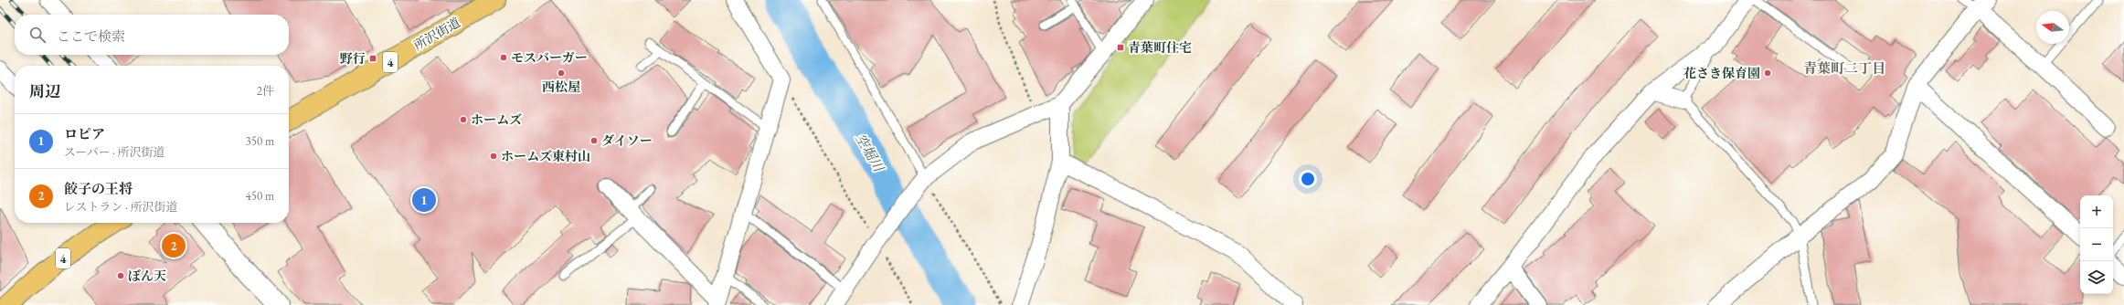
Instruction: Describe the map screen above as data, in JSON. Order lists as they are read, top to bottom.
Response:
{
  "streets": {
    "main road": ["所沢街道", "4"]
  },
  "districts": ["青葉町二丁目"],
  "water": ["空堀川"],
  "places": {
    "transit": ["青葉町住宅", "野行"],
    "other": [
      "モスバーガー",
      "西松屋",
      "花さき保育園",
      "ホームズ",
      "ダイソー",
      "ホームズ東村山",
      "ぼん天"
    ]
  },
  "north": "left",
  "page": {
    "search": "ここで検索",
    "heading": ["周辺", "2件"],
    "list": [
      {
        "mark": "1",
        "name": "ロピア",
        "note": "スーパー · 所沢街道",
        "value": "350 m"
      },
      {
        "mark": "2",
        "name": "餃子の王将",
        "note": "レストラン · 所沢街道",
        "value": "450 m"
      }
    ],
    "pins": ["1", "2"],
    "map_buttons": ["+", "−"]
  }
}
